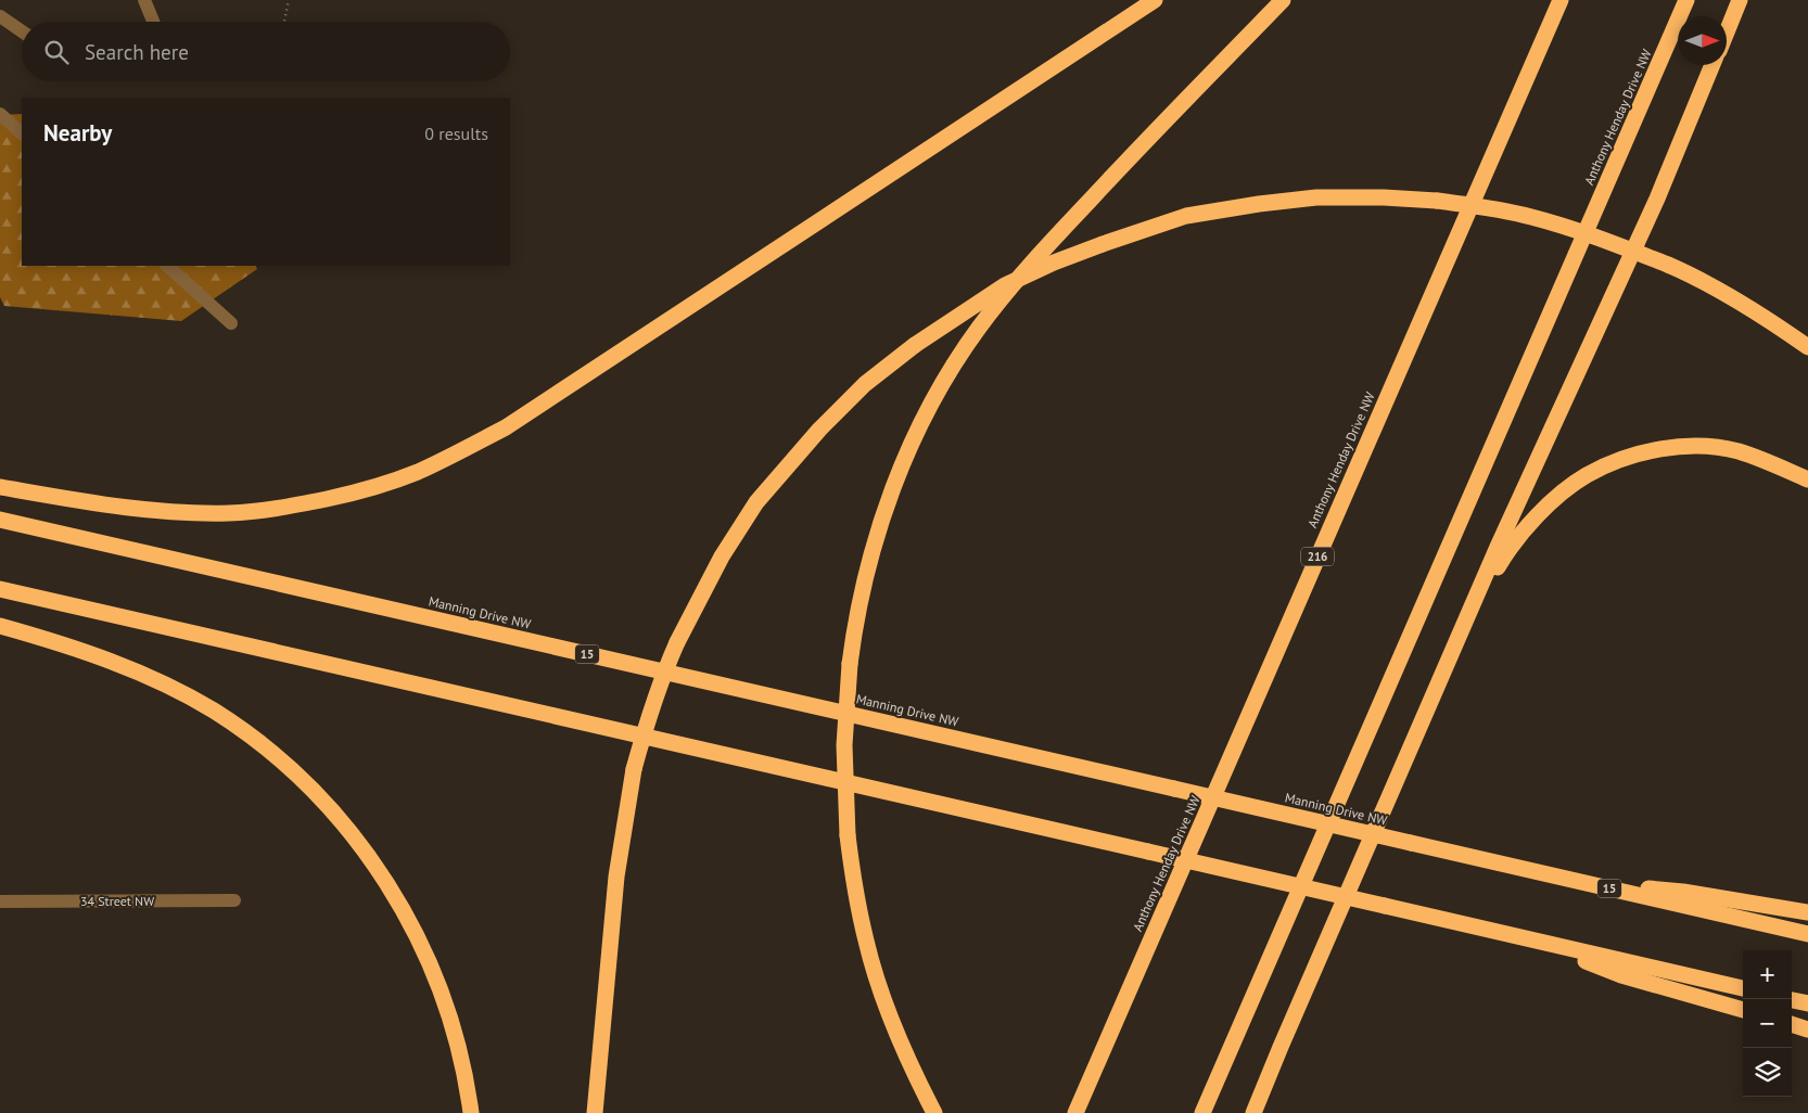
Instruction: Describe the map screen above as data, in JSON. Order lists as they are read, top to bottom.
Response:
{
  "streets": {
    "highway": [
      "Anthony Henday Drive NW",
      "216",
      "Manning Drive NW",
      "15"
    ],
    "street": ["34 Street NW"]
  },
  "north": "right",
  "page": {
    "search": "Search here",
    "heading": ["Nearby", "0 results"],
    "map_buttons": ["+", "−"]
  }
}
